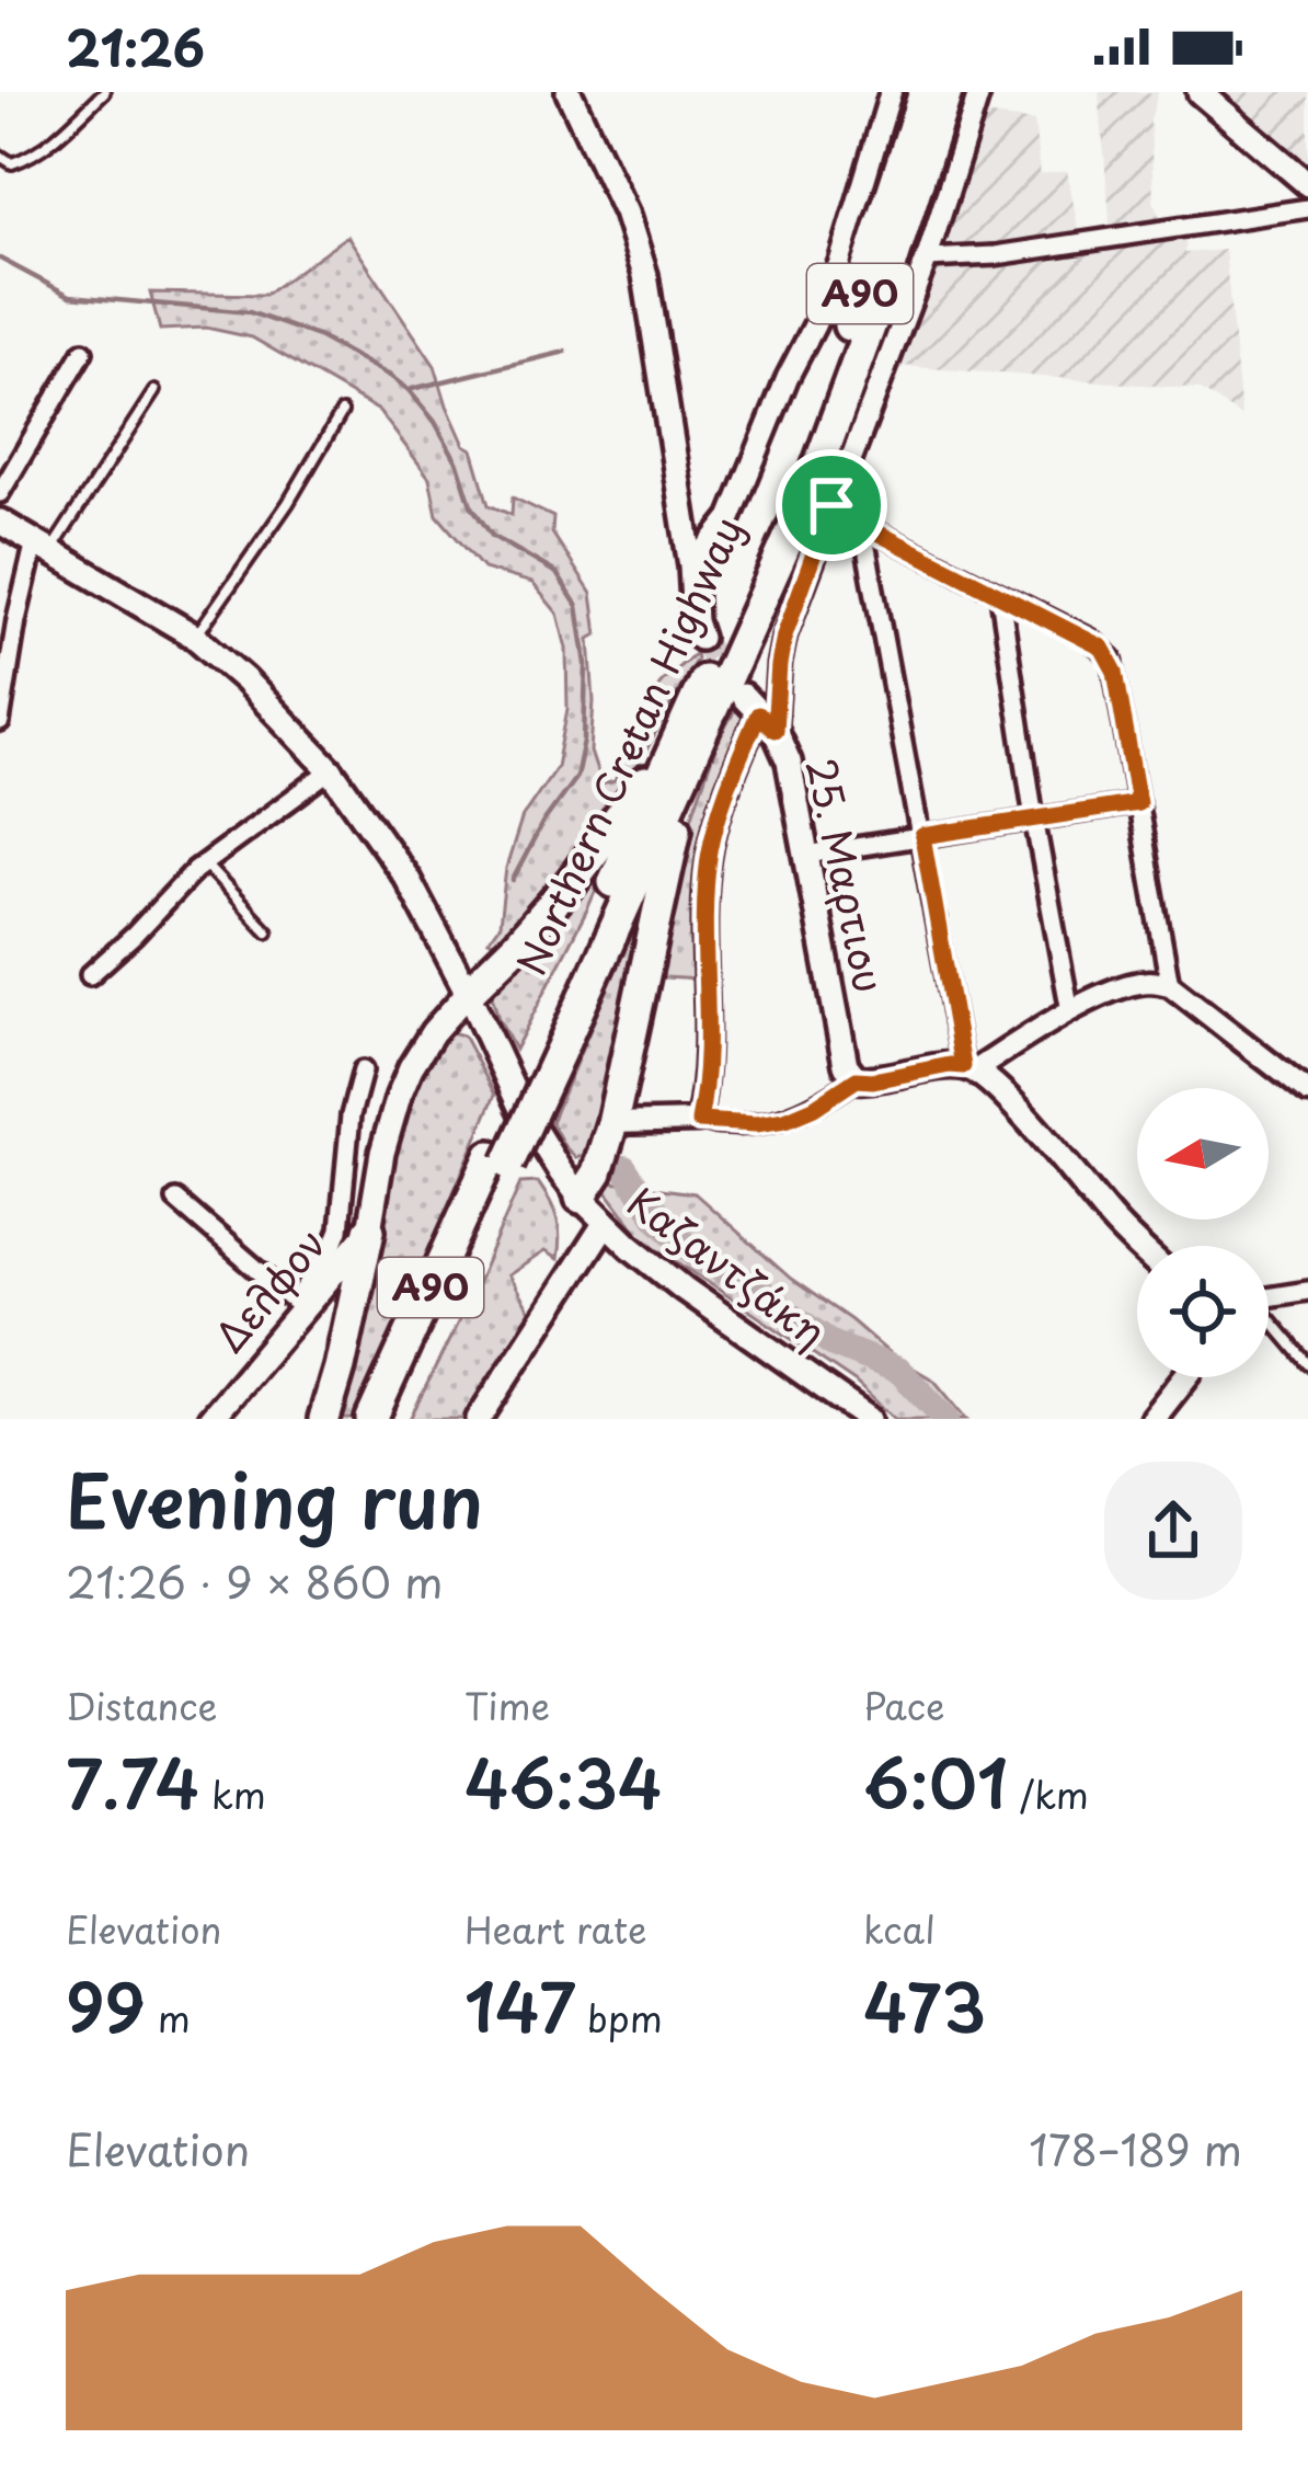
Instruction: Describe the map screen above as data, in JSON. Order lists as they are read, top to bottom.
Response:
{
  "streets": {
    "highway": ["Α90", "Northern Cretan Highway"],
    "main road": ["25. Μαρτιου", "Καζαντζάκη", "Δελφον"]
  },
  "crossings": [
    ["Καζαντζάκη", "Δελφον"]
  ],
  "north": "left",
  "page": {
    "status": "21:26",
    "heading": ["Evening run", "21:26 · 9 × 860 m"],
    "stats": [
      ["Distance", "7.74 km"],
      ["Time", "46:34"],
      ["Pace", "6:01 /km"],
      ["Elevation", "99 m"],
      ["Heart rate", "147 bpm"],
      ["kcal", "473"]
    ],
    "chart": ["Elevation", "178–189 m"]
  }
}
